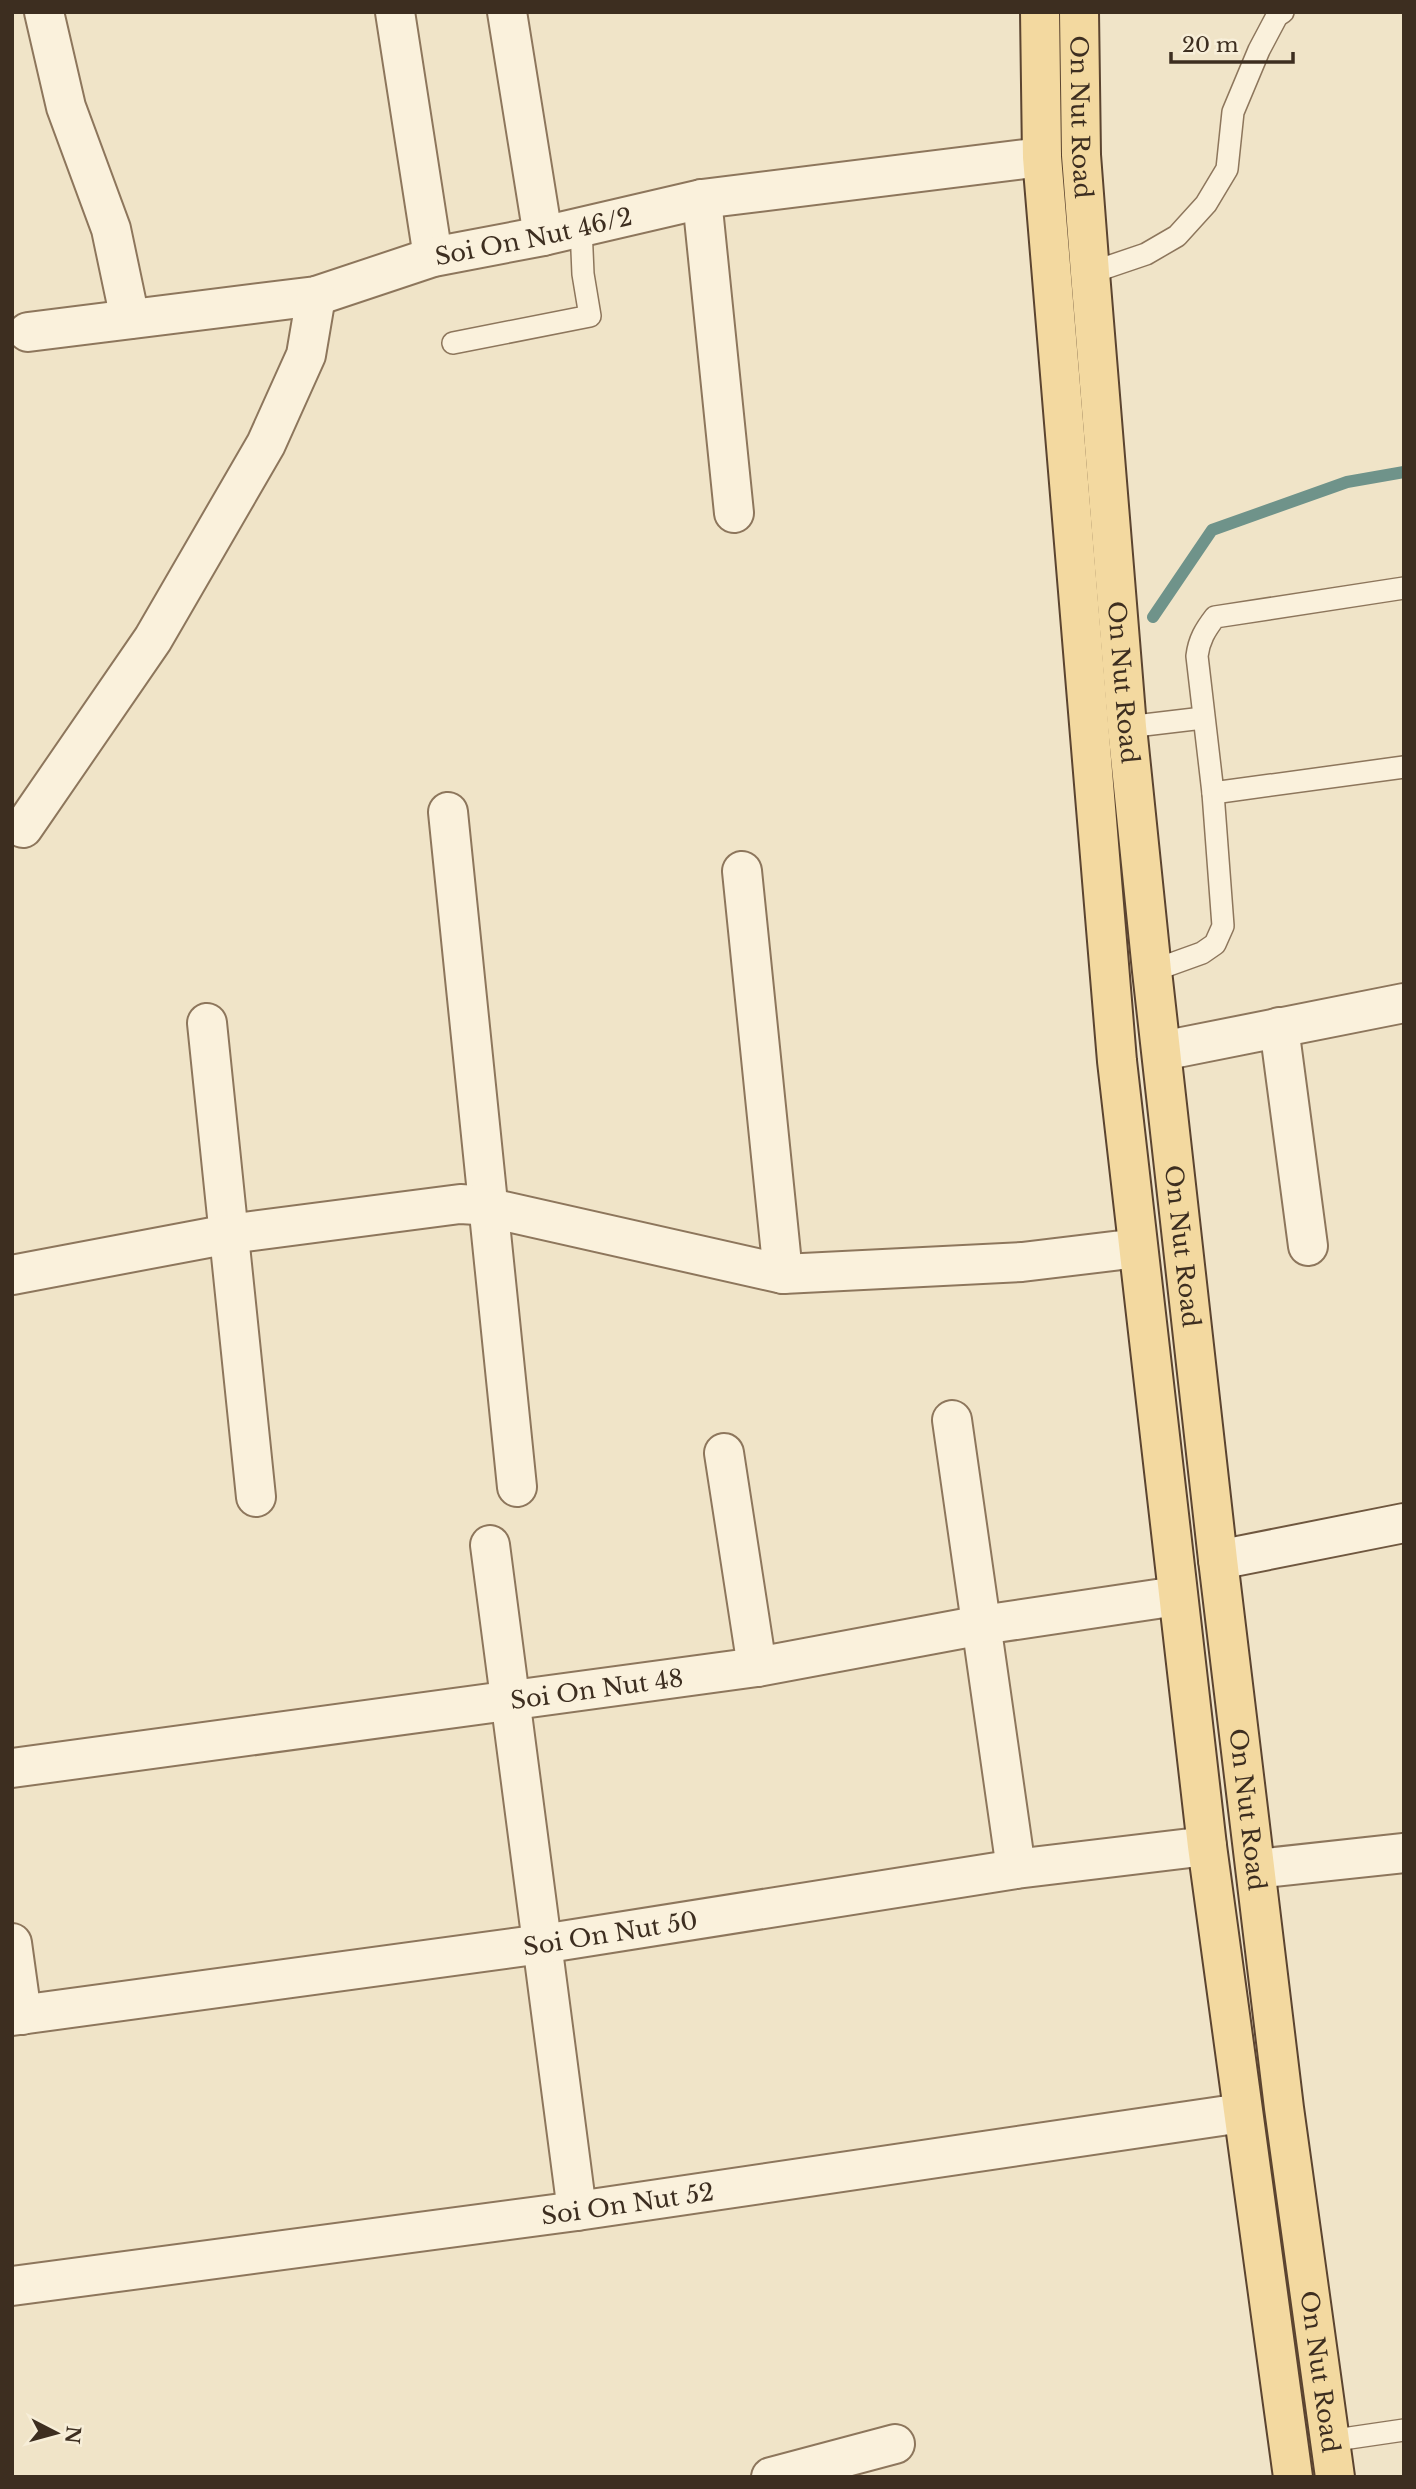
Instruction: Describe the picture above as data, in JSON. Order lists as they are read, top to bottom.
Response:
{
  "streets": {
    "main road": ["On Nut Road"],
    "street": [
      "Soi On Nut 46/2",
      "Soi On Nut 48",
      "Soi On Nut 50",
      "Soi On Nut 52"
    ]
  },
  "crossings": [
    ["On Nut Road", "Soi On Nut 46/2"],
    ["On Nut Road", "Soi On Nut 48"],
    ["On Nut Road", "Soi On Nut 50"],
    ["On Nut Road", "Soi On Nut 52"]
  ],
  "scale_bar": "20 m",
  "north": "right"
}
